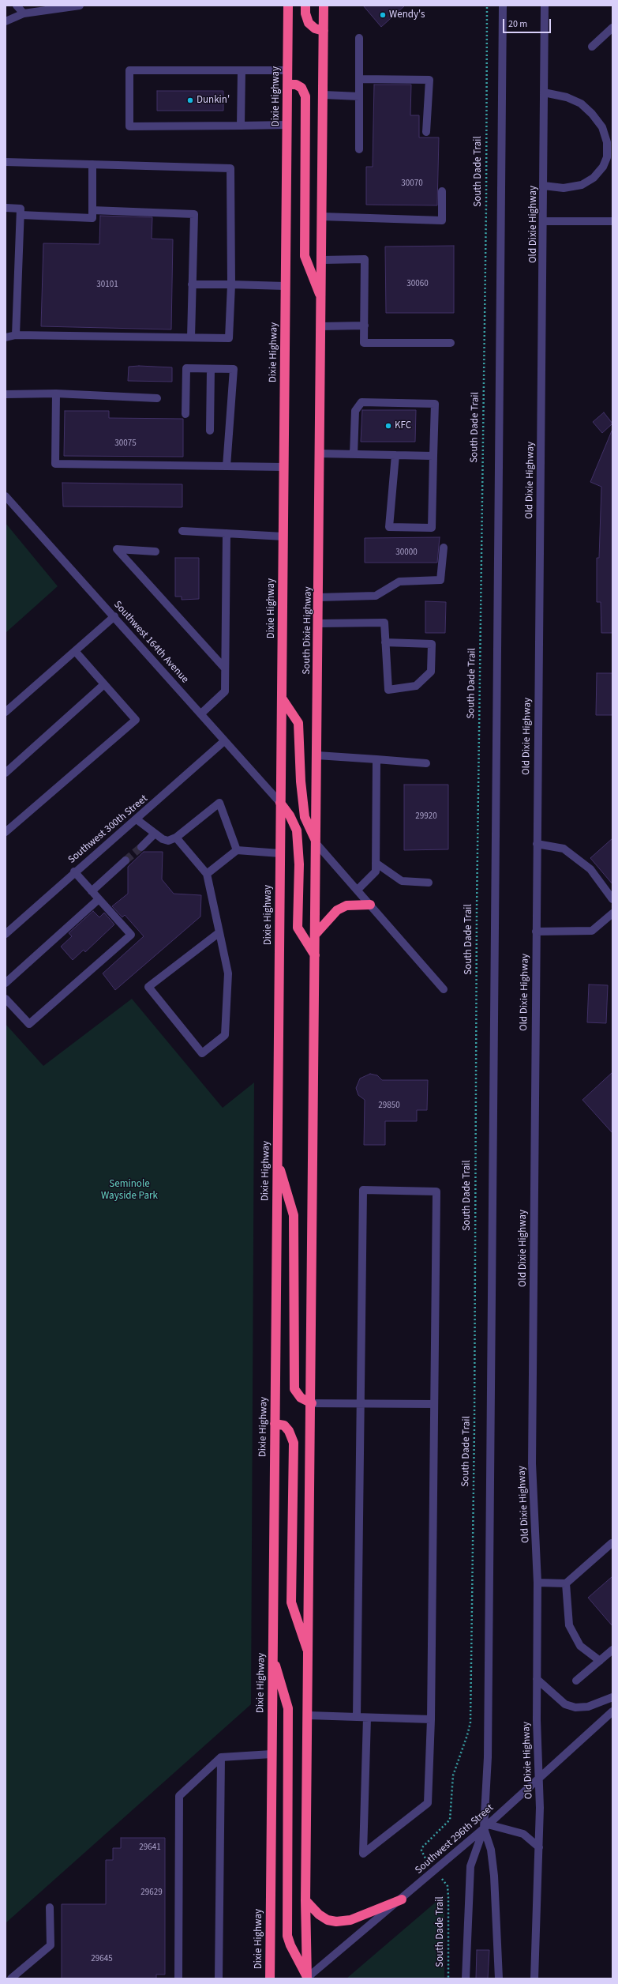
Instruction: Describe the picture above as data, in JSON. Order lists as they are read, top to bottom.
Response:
{
  "streets": {
    "highway": ["Dixie Highway", "South Dixie Highway"],
    "street": [
      "Old Dixie Highway",
      "Southwest 164th Avenue",
      "Southwest 300th Street",
      "Southwest 296th Street"
    ],
    "path": ["South Dade Trail"]
  },
  "crossings": [
    ["Old Dixie Highway", "Southwest 296th Street"],
    ["Southwest 164th Avenue", "Southwest 300th Street"]
  ],
  "parks": ["Seminole Wayside Park"],
  "places": ["Wendy's", "Dunkin'", "KFC"],
  "house_numbers": [
    "30070",
    "30060",
    "30101",
    "30075",
    "30000",
    "29920",
    "29850",
    "29641",
    "29629",
    "29645"
  ],
  "scale_bar": "20 m"
}
